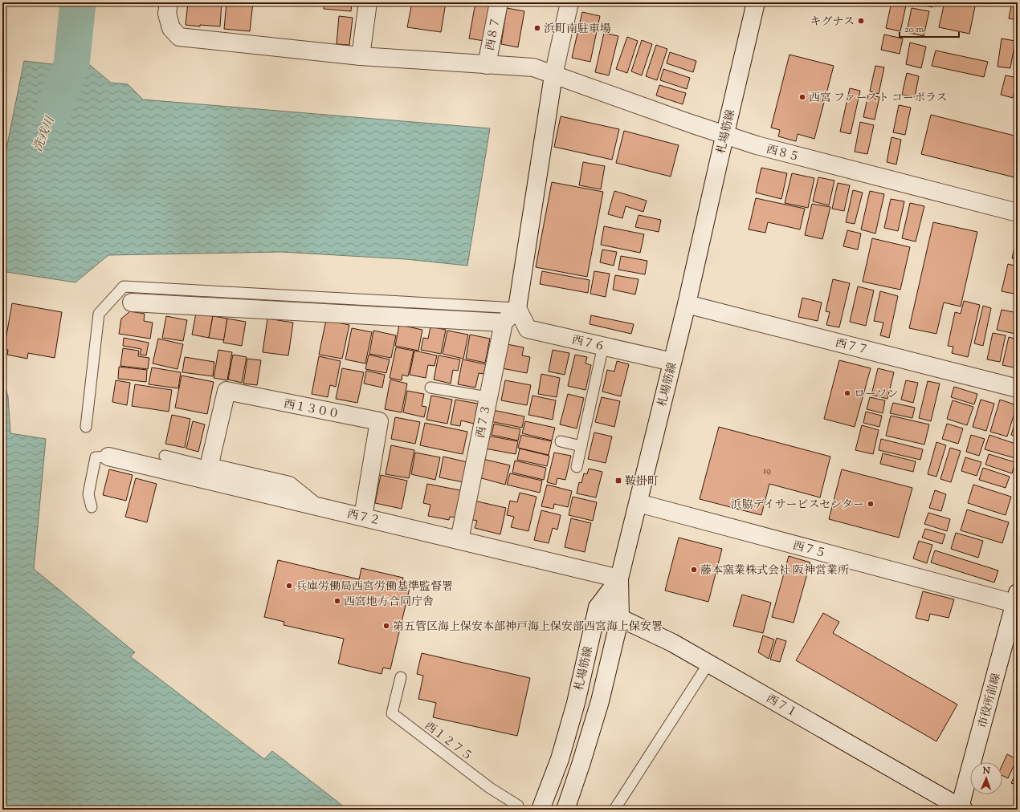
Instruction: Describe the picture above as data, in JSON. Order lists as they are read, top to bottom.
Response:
{
  "streets": {
    "street": [
      "西８７",
      "札場筋線",
      "西８５",
      "西７６",
      "西７７",
      "西１３００",
      "西７３",
      "西７２",
      "西７５",
      "市役所前線",
      "西７１"
    ],
    "lane": ["西１２７５"]
  },
  "crossings": [
    ["西８７", "西８５"],
    ["札場筋線", "西８５"],
    ["札場筋線", "西７６"],
    ["札場筋線", "西７７"],
    ["札場筋線", "西７２"],
    ["札場筋線", "西７５"],
    ["札場筋線", "西７１"],
    ["西１３００", "西７２"],
    ["西７３", "西７２"],
    ["西７５", "市役所前線"],
    ["市役所前線", "西７１"]
  ],
  "water": ["洗戎川"],
  "places": {
    "other": [
      "キグナス",
      "浜町南駐車場",
      "西宮 ファースト コーポラス",
      "ローソン",
      "浜脇デイサービスセンター",
      "藤本窯業株式会社 阪神営業所",
      "兵庫労働局西宮労働基準監督署",
      "西宮地方合同庁舎",
      "第五管区海上保安本部神戸海上保安部西宮海上保安署"
    ],
    "transit": ["鞍掛町"]
  },
  "house_numbers": ["19"],
  "scale_bar": "20 m",
  "north": "top"
}
